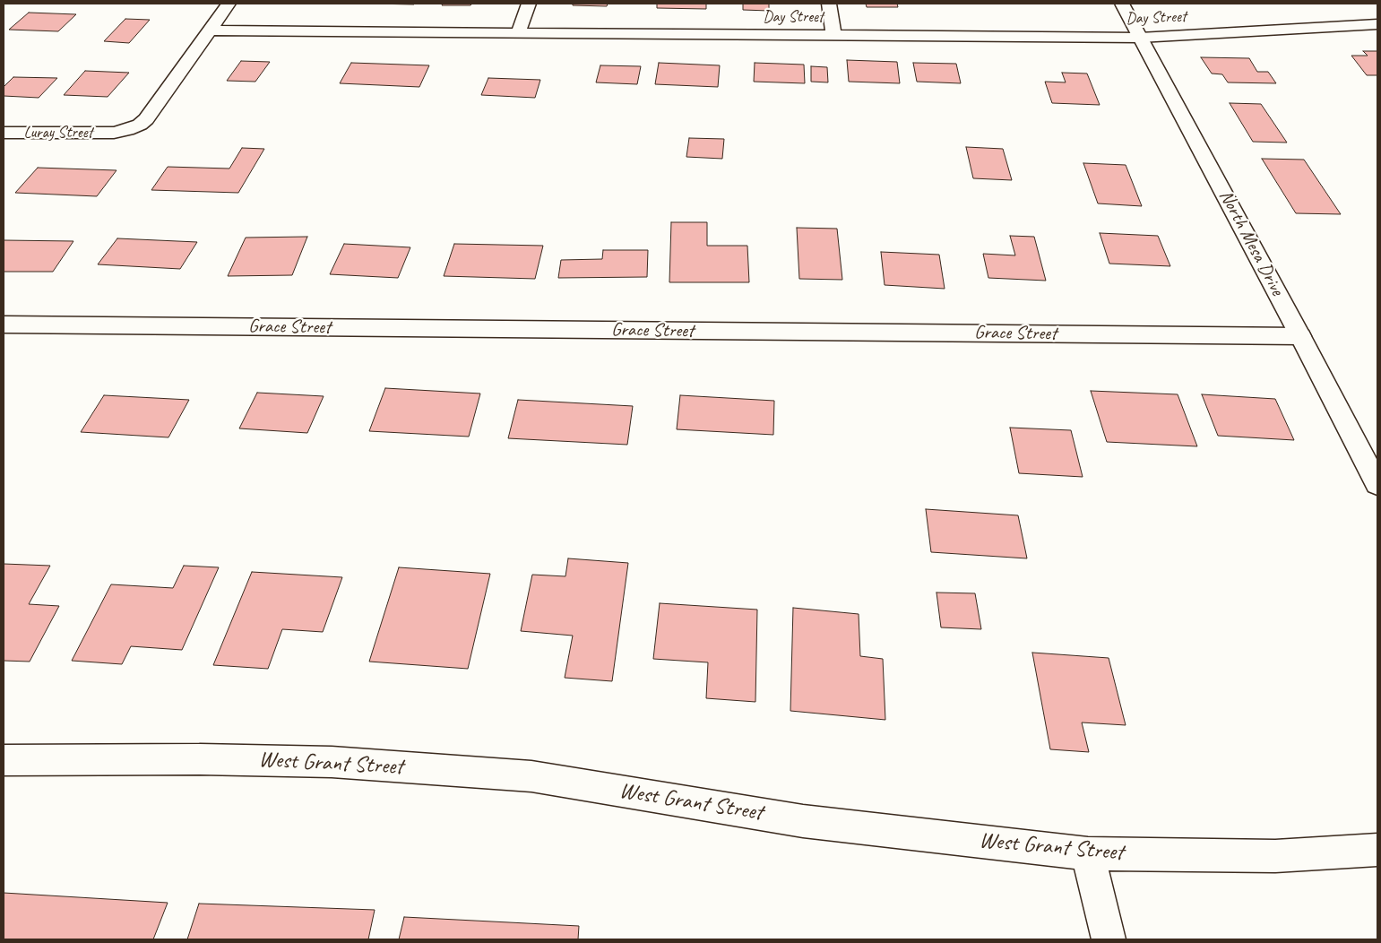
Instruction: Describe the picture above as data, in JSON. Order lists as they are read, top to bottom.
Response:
{
  "streets": {
    "street": [
      "Day Street",
      "Luray Street",
      "North Mesa Drive",
      "Grace Street",
      "West Grant Street"
    ]
  },
  "crossings": [
    ["Day Street", "Luray Street"],
    ["Day Street", "North Mesa Drive"],
    ["North Mesa Drive", "Grace Street"]
  ]
}
